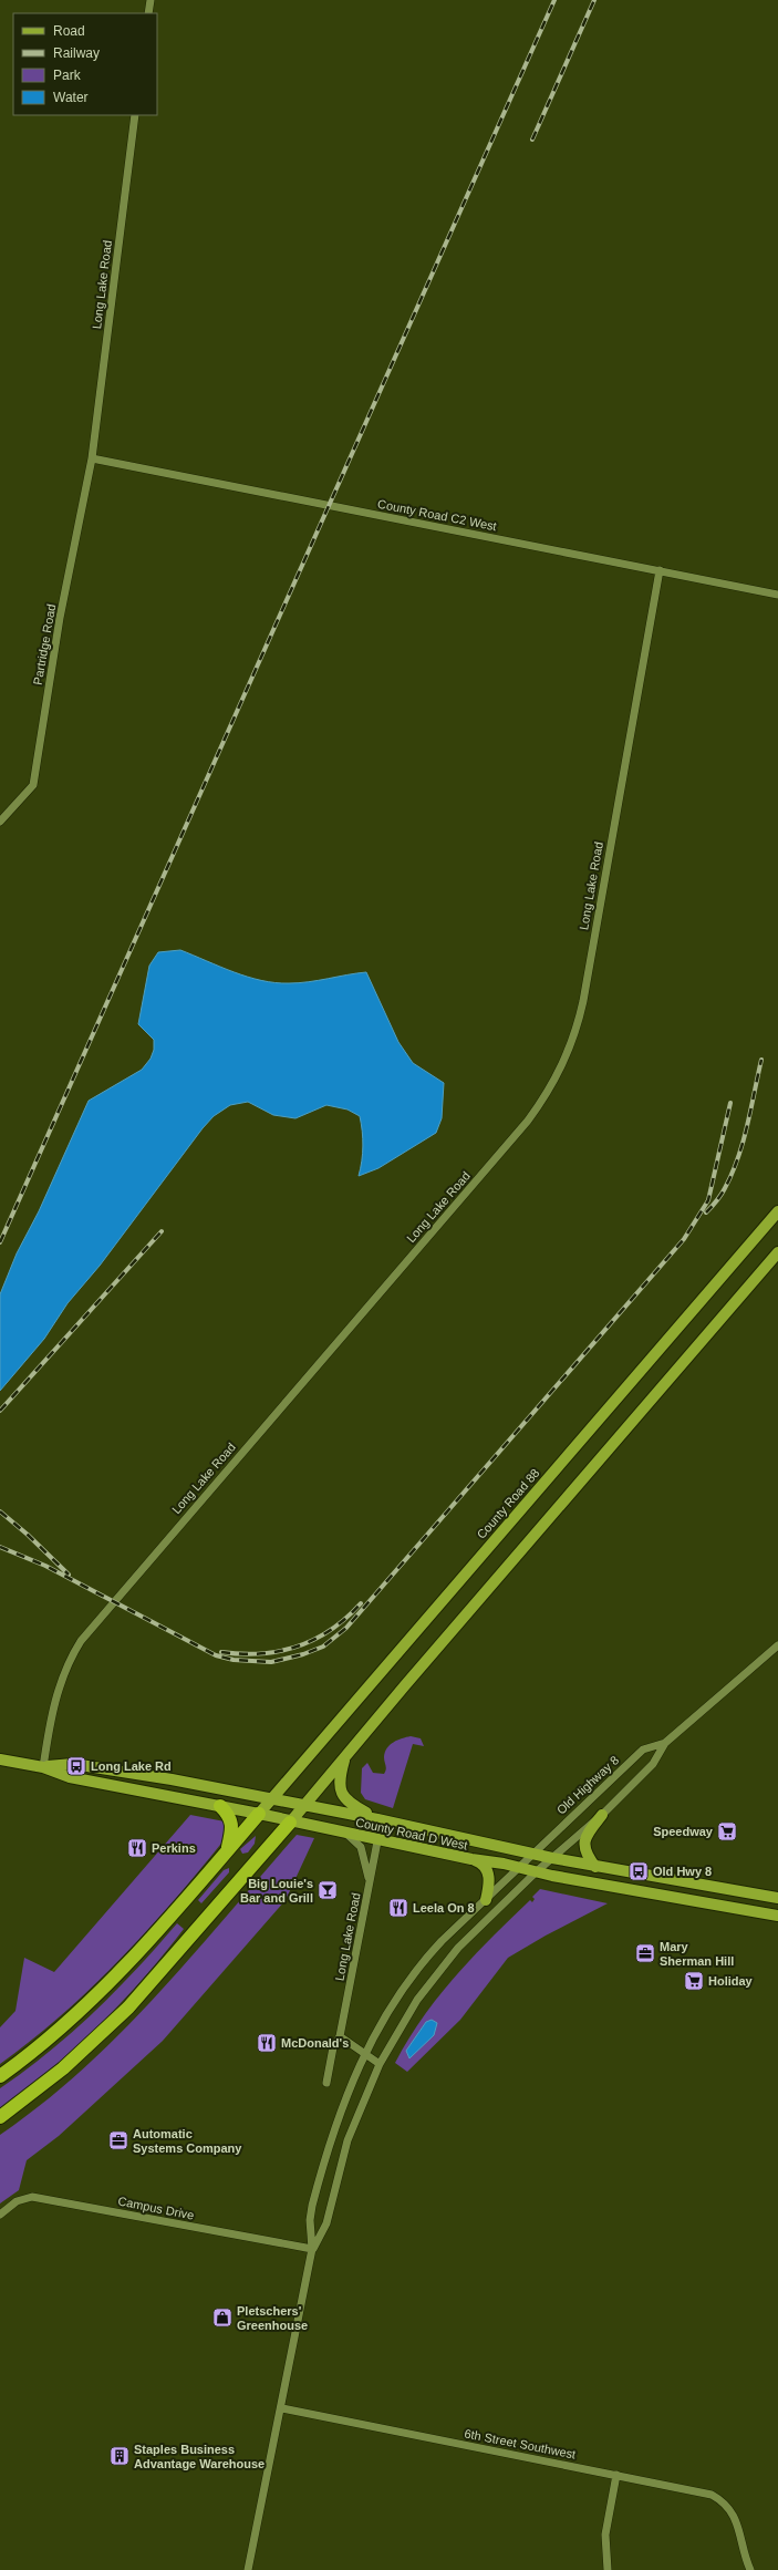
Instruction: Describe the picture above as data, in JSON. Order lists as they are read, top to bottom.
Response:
{
  "streets": {
    "main road": ["County Road 88", "County Road D West"],
    "street": [
      "Long Lake Road",
      "County Road C2 West",
      "Partridge Road",
      "Old Highway 8",
      "Campus Drive",
      "6th Street Southwest"
    ]
  },
  "crossings": [
    ["Long Lake Road", "County Road C2 West"],
    ["Long Lake Road", "Partridge Road"],
    ["Long Lake Road", "County Road D West"],
    ["County Road C2 West", "Partridge Road"],
    ["County Road 88", "County Road D West"],
    ["Old Highway 8", "County Road D West"],
    ["Old Highway 8", "Campus Drive"]
  ],
  "places": {
    "bus stop": ["Long Lake Rd", "Old Hwy 8"],
    "supermarket": ["Speedway", "Holiday"],
    "restaurant": ["Perkins", "Leela On 8", "McDonald's"],
    "bar": ["Big Louie's Bar and Grill"],
    "office": ["Mary Sherman Hill", "Automatic Systems Company"],
    "shop": ["Pletschers' Greenhouse"],
    "building": ["Staples Business Advantage Warehouse"]
  },
  "legend": [
    "Road",
    "Railway",
    "Park",
    "Water"
  ]
}
